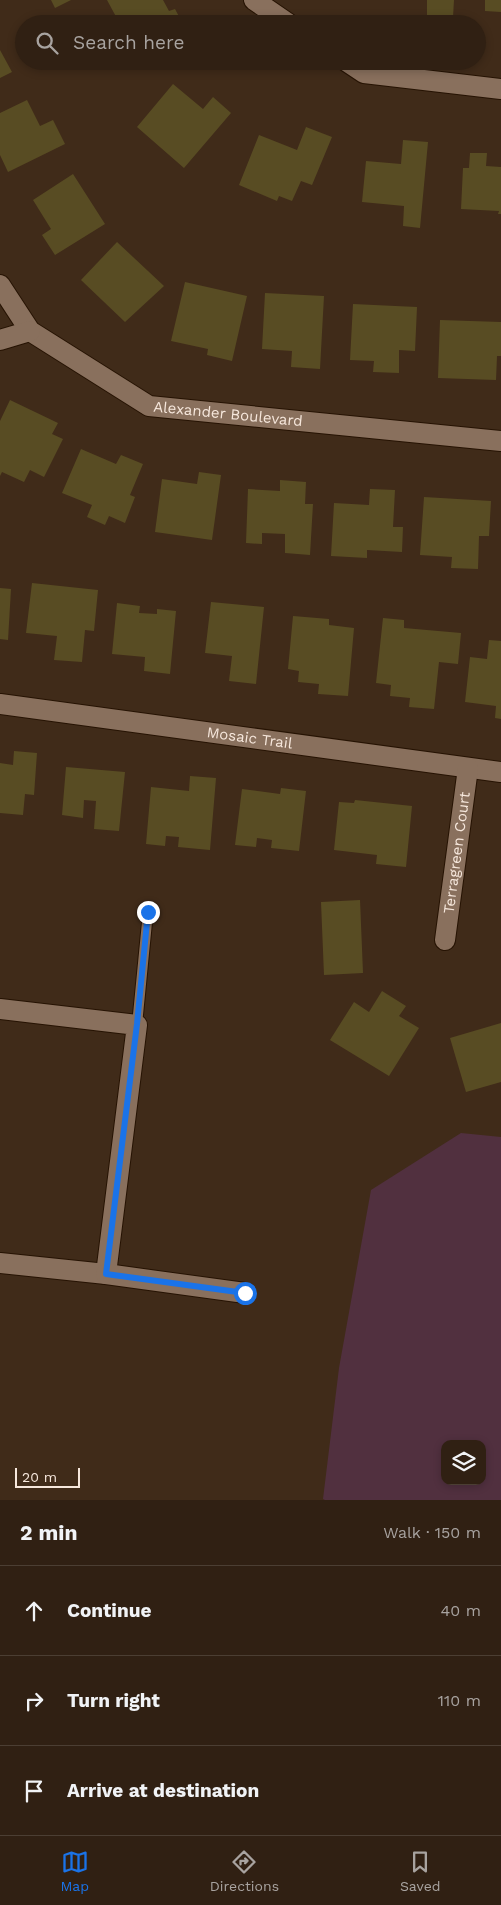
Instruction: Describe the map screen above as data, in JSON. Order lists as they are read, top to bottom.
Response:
{
  "streets": {
    "street": ["Alexander Boulevard", "Mosaic Trail", "Terragreen Court"]
  },
  "crossings": [
    ["Mosaic Trail", "Terragreen Court"]
  ],
  "scale_bar": "20 m",
  "page": {
    "search": "Search here",
    "scale": "20 m",
    "heading": ["2 min", "Walk · 150 m"],
    "list": [
      ["Continue", "40 m"],
      ["Turn right", "110 m"],
      "Arrive at destination"
    ],
    "nav": ["Map", "Directions", "Saved"]
  }
}
